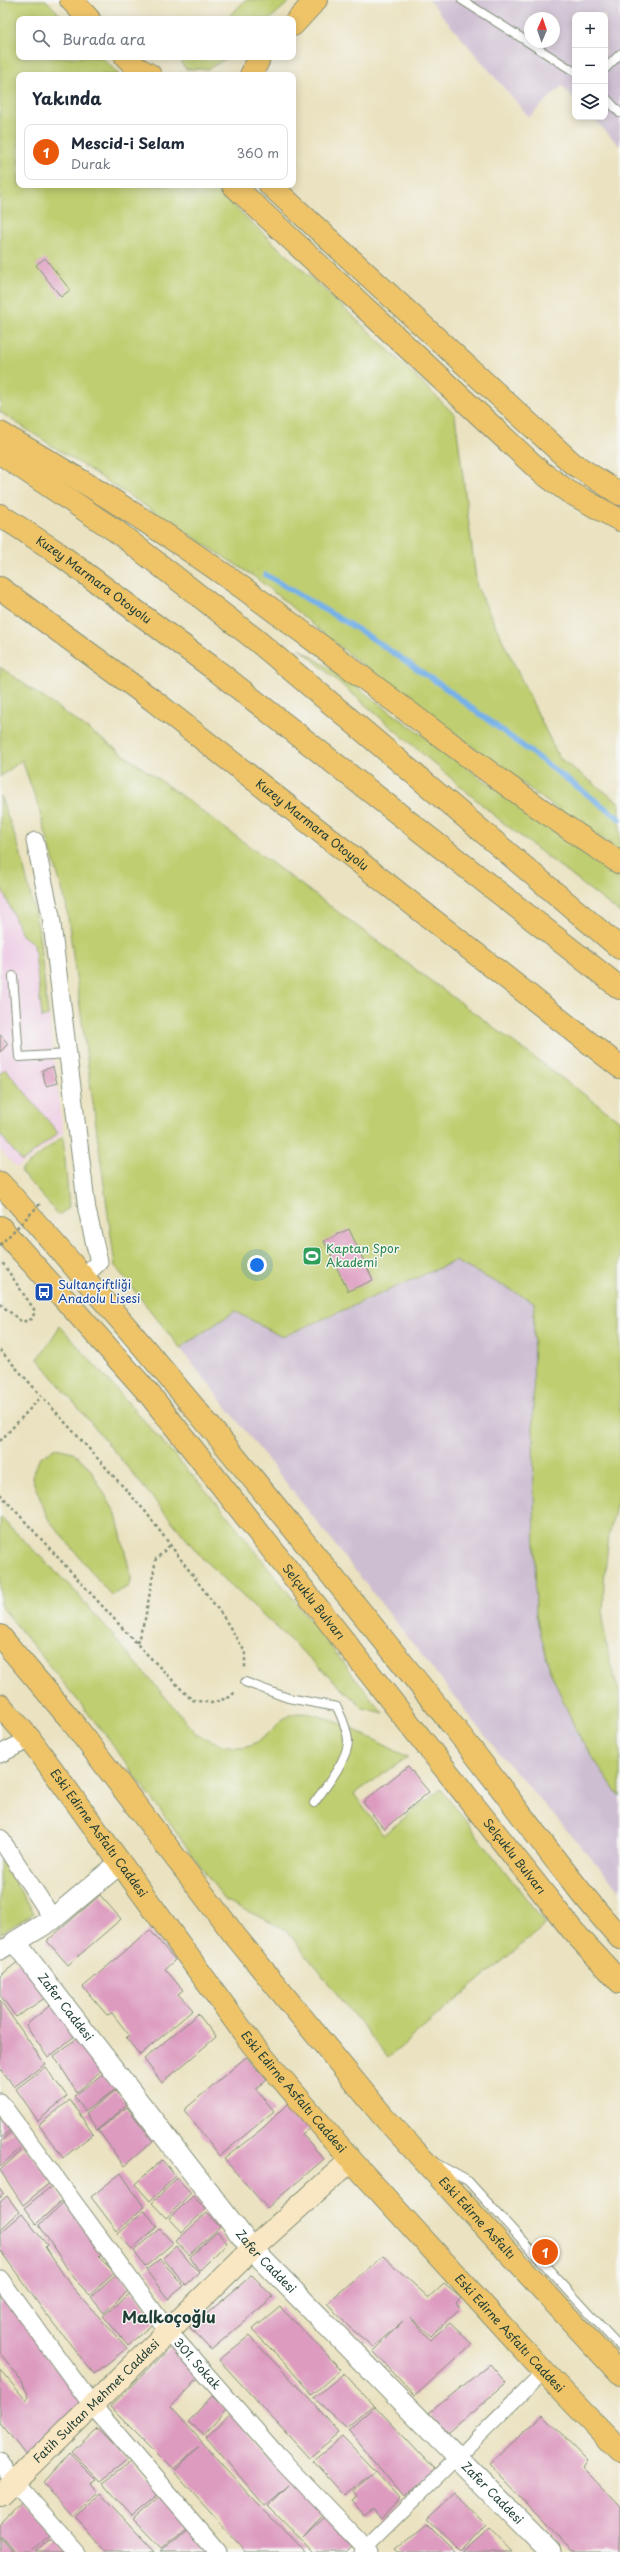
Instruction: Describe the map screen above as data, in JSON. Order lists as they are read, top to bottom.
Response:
{
  "streets": {
    "main road": [
      "Kuzey Marmara Otoyolu",
      "Selçuklu Bulvarı",
      "Eski Edirne Asfaltı Caddesi",
      "Eski Edirne Asfaltı",
      "Fatih Sultan Mehmet Caddesi"
    ],
    "street": ["Zafer Caddesi", "301. Sokak"]
  },
  "crossings": [
    ["Eski Edirne Asfaltı Caddesi", "Fatih Sultan Mehmet Caddesi"],
    ["Zafer Caddesi", "Fatih Sultan Mehmet Caddesi"],
    ["301. Sokak", "Fatih Sultan Mehmet Caddesi"]
  ],
  "districts": ["Malkoçoğlu"],
  "places": {
    "sports": ["Kaptan Spor Akademi"],
    "bus stop": ["Sultançiftliği Anadolu Lisesi"]
  },
  "north": "top",
  "page": {
    "map_buttons": ["+", "−"],
    "search": "Burada ara",
    "heading": "Yakında",
    "list": [
      {
        "mark": "1",
        "name": "Mescid-i Selam",
        "note": "Durak",
        "value": "360 m"
      }
    ],
    "pins": "1"
  }
}
